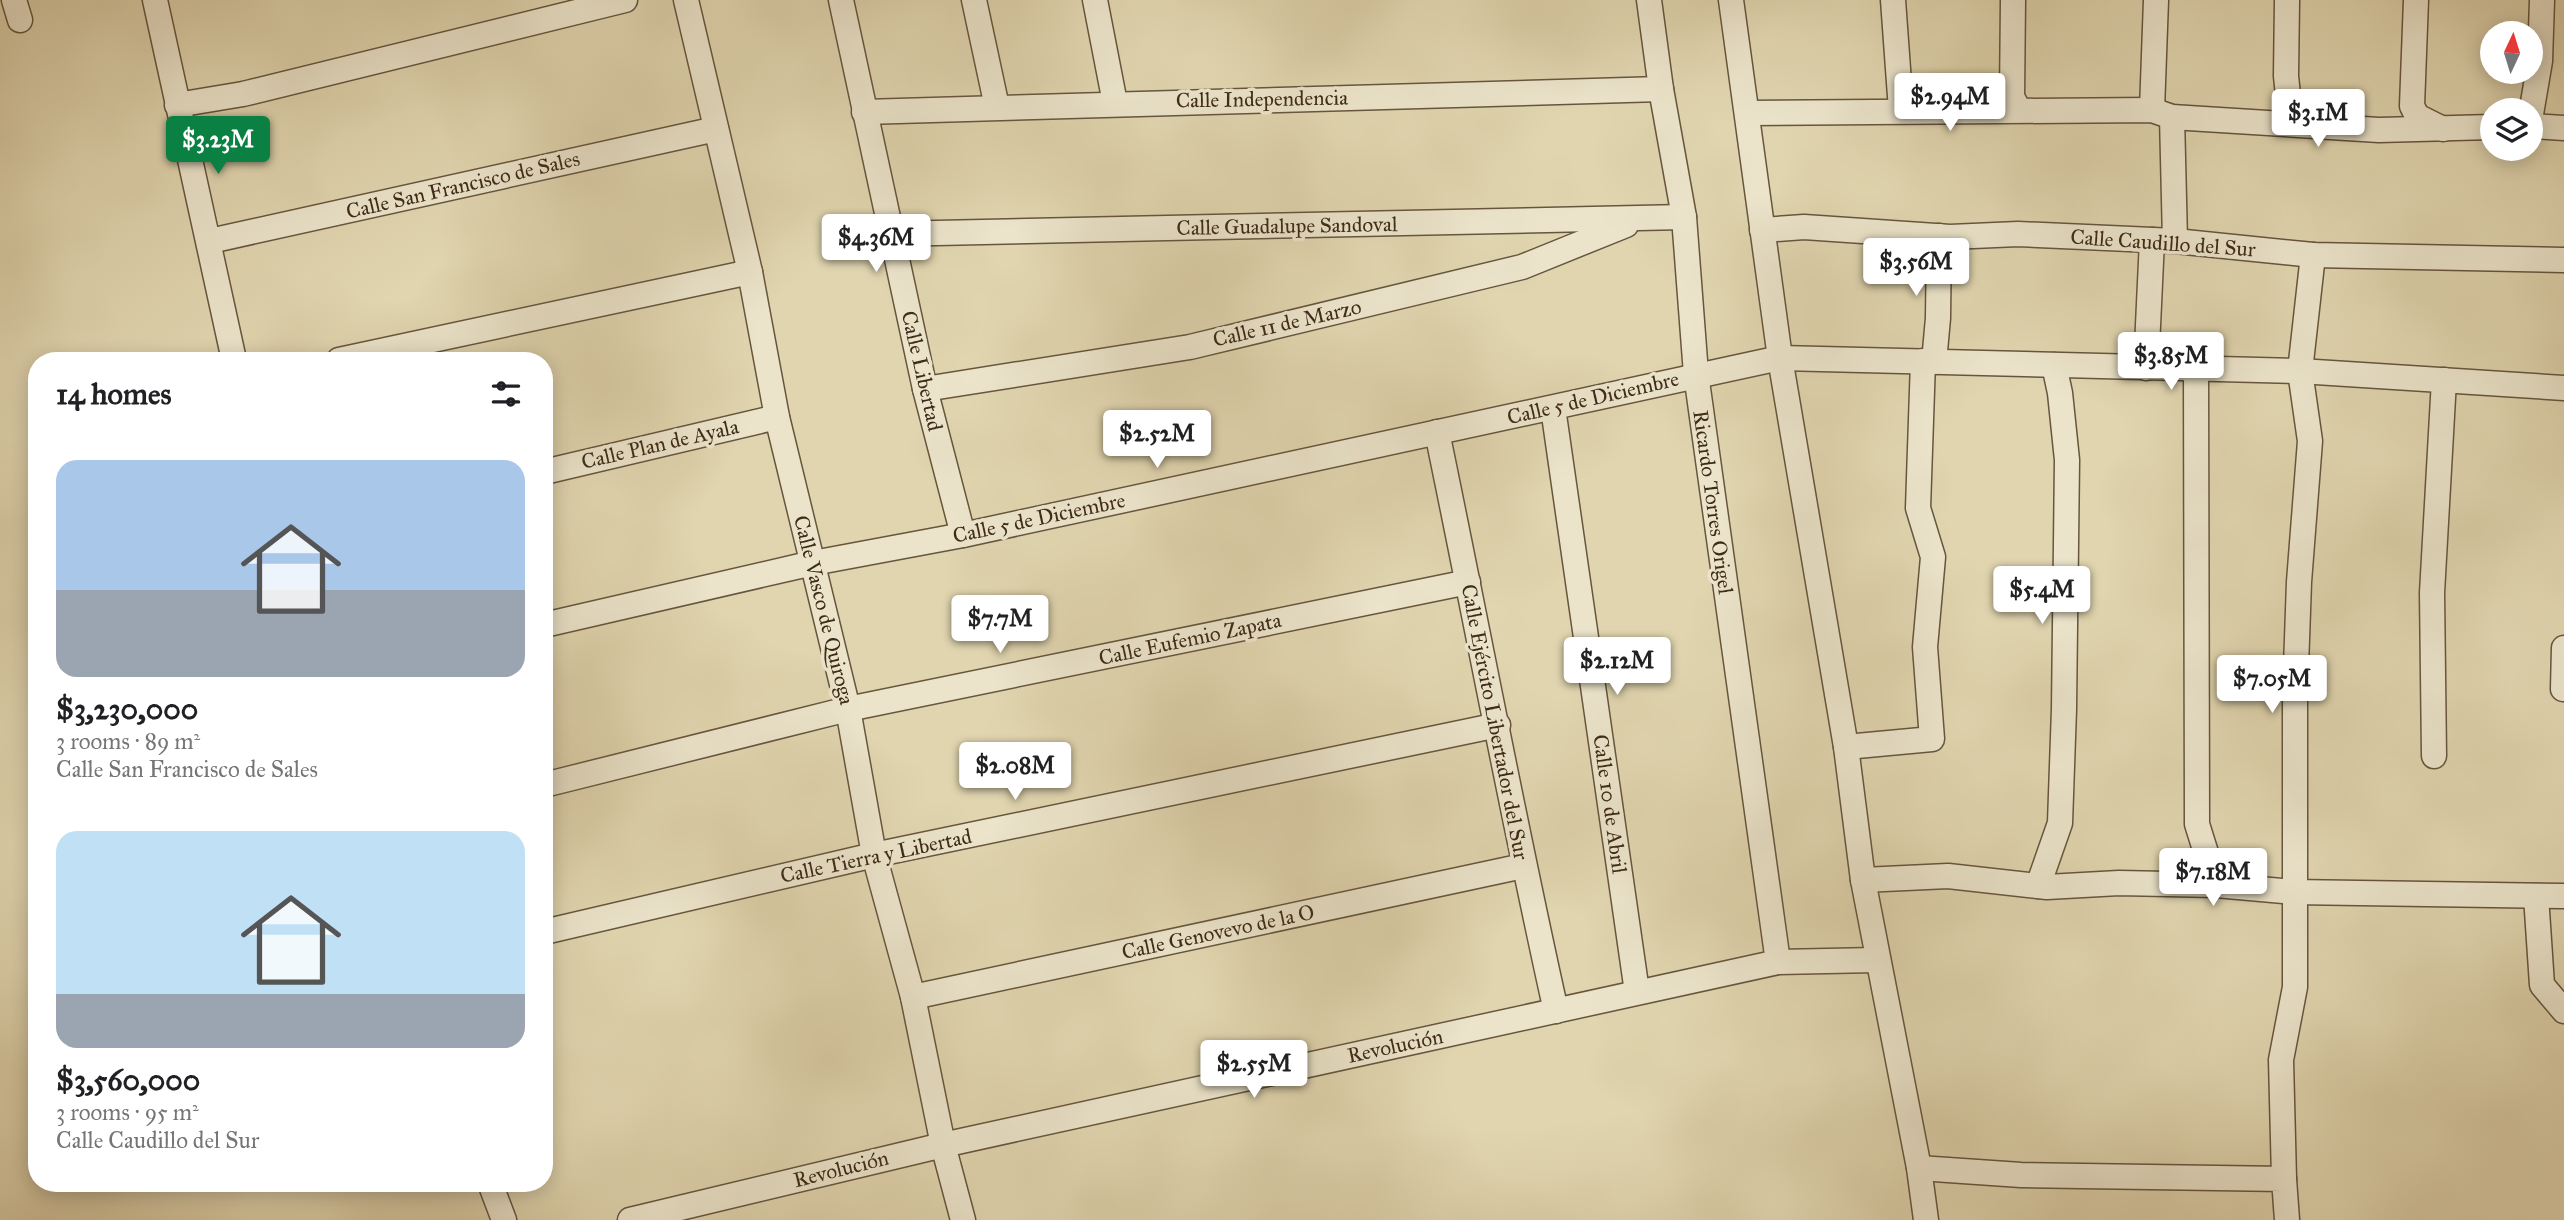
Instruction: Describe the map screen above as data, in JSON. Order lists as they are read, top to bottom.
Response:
{
  "streets": {
    "street": [
      "Calle Independencia",
      "Calle San Francisco de Sales",
      "Calle Guadalupe Sandoval",
      "Calle Caudillo del Sur",
      "Calle 11 de Marzo",
      "Calle Libertad",
      "Calle 5 de Diciembre",
      "Calle Plan de Ayala",
      "Ricardo Torres Origel",
      "Calle Vasco de Quiroga",
      "Calle Eufemio Zapata",
      "Calle Ejército Libertador del Sur",
      "Calle 10 de Abril",
      "Calle Tierra y Libertad",
      "Calle Genovevo de la O",
      "Revolución"
    ]
  },
  "crossings": [
    ["Calle Independencia", "Calle Libertad"],
    ["Calle Independencia", "Ricardo Torres Origel"],
    ["Calle San Francisco de Sales", "Calle Vasco de Quiroga"],
    ["Calle Guadalupe Sandoval", "Calle 11 de Marzo"],
    ["Calle Guadalupe Sandoval", "Calle Libertad"],
    ["Calle Guadalupe Sandoval", "Ricardo Torres Origel"],
    ["Calle 11 de Marzo", "Calle Libertad"],
    ["Calle Libertad", "Calle 5 de Diciembre"],
    ["Calle 5 de Diciembre", "Ricardo Torres Origel"],
    ["Calle 5 de Diciembre", "Calle Vasco de Quiroga"],
    ["Calle 5 de Diciembre", "Calle Ejército Libertador del Sur"],
    ["Calle 5 de Diciembre", "Calle 10 de Abril"],
    ["Calle Plan de Ayala", "Calle Vasco de Quiroga"],
    ["Ricardo Torres Origel", "Revolución"],
    ["Calle Vasco de Quiroga", "Calle Eufemio Zapata"],
    ["Calle Vasco de Quiroga", "Calle Tierra y Libertad"],
    ["Calle Vasco de Quiroga", "Calle Genovevo de la O"],
    ["Calle Vasco de Quiroga", "Revolución"],
    ["Calle Eufemio Zapata", "Calle Ejército Libertador del Sur"],
    ["Calle Ejército Libertador del Sur", "Calle Tierra y Libertad"],
    ["Calle Ejército Libertador del Sur", "Calle Genovevo de la O"],
    ["Calle Ejército Libertador del Sur", "Revolución"],
    ["Calle 10 de Abril", "Revolución"]
  ],
  "north": "top",
  "page": {
    "price": [
      "$2.94M",
      "$3.1M",
      "$3.23M",
      "$4.36M",
      "$3.56M",
      "$3.85M",
      "$2.52M",
      "$5.4M",
      "$7.7M",
      "$2.12M",
      "$7.05M",
      "$2.08M",
      "$7.18M",
      "$2.55M"
    ],
    "heading": "14 homes",
    "list": [
      {
        "name": "$3,230,000",
        "note": "3 rooms · 89 m² · Calle San Francisco de Sales"
      },
      {
        "name": "$3,560,000",
        "note": "3 rooms · 95 m² · Calle Caudillo del Sur"
      }
    ]
  }
}
